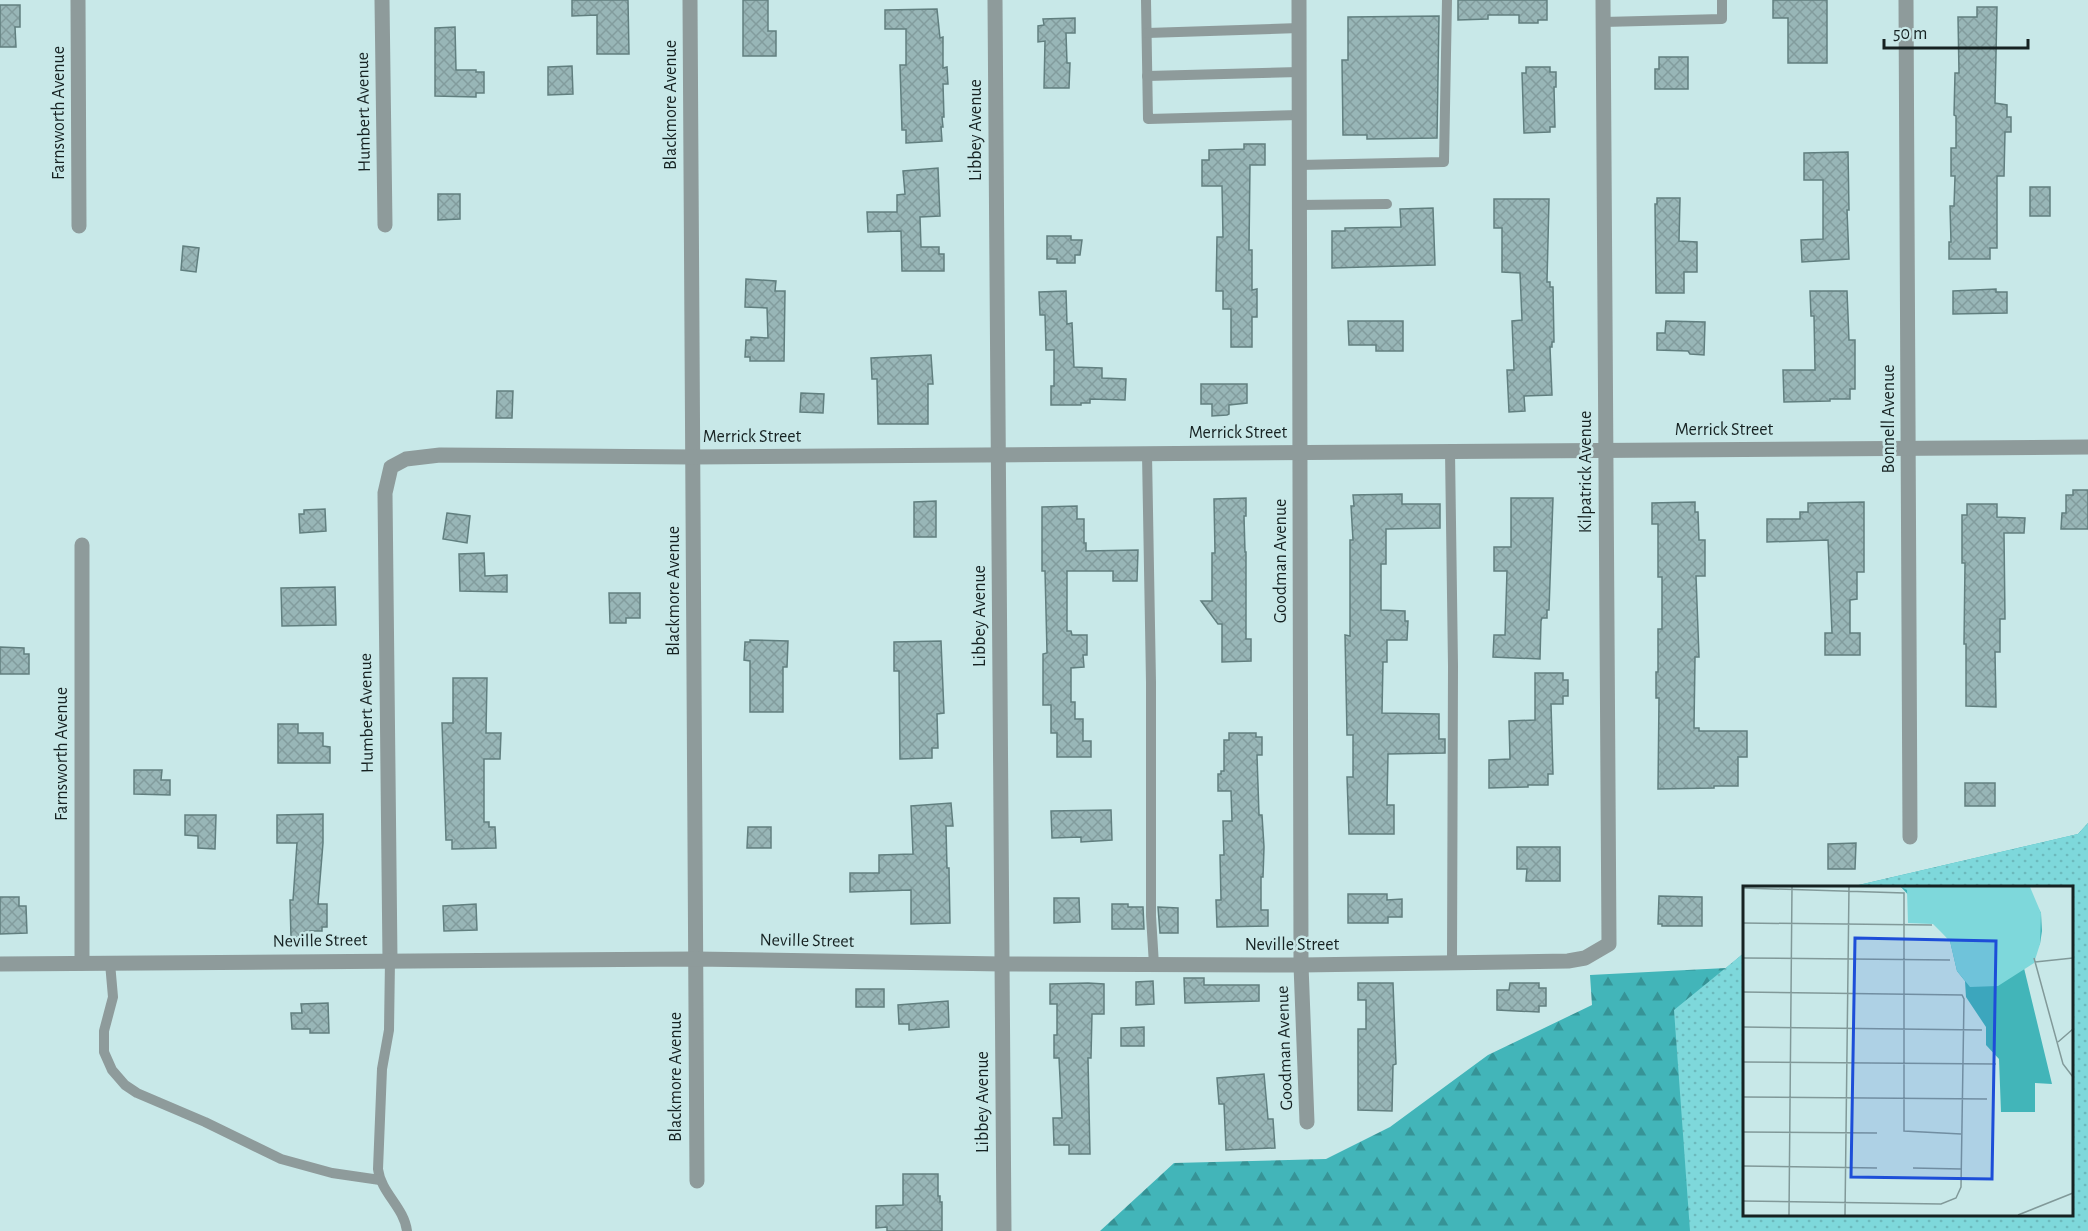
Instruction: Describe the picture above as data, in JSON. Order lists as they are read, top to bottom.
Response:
{
  "streets": {
    "street": [
      "Blackmore Avenue",
      "Humbert Avenue",
      "Farnsworth Avenue",
      "Libbey Avenue",
      "Bonnell Avenue",
      "Merrick Street",
      "Kilpatrick Avenue",
      "Goodman Avenue",
      "Neville Street"
    ]
  },
  "crossings": [
    ["Blackmore Avenue", "Merrick Street"],
    ["Blackmore Avenue", "Neville Street"],
    ["Humbert Avenue", "Merrick Street"],
    ["Humbert Avenue", "Neville Street"],
    ["Farnsworth Avenue", "Neville Street"],
    ["Libbey Avenue", "Merrick Street"],
    ["Libbey Avenue", "Neville Street"],
    ["Bonnell Avenue", "Merrick Street"],
    ["Merrick Street", "Kilpatrick Avenue"],
    ["Merrick Street", "Goodman Avenue"],
    ["Kilpatrick Avenue", "Neville Street"],
    ["Goodman Avenue", "Neville Street"]
  ],
  "scale_bar": "50 m"
}
